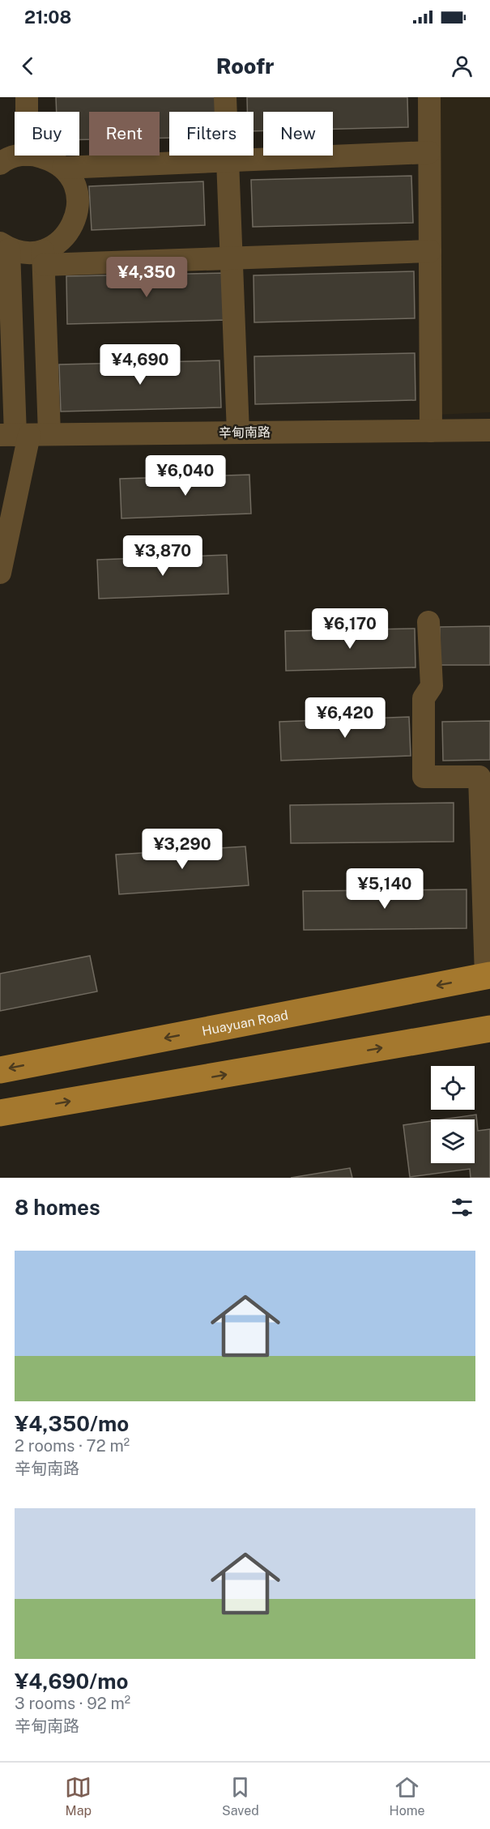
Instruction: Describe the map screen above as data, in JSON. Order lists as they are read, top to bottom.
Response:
{
  "streets": {
    "main road": ["Huayuan Road"],
    "street": ["辛甸南路"]
  },
  "page": {
    "status": "21:08",
    "header": "Roofr",
    "chip": [
      "Buy",
      "Rent",
      "Filters",
      "New"
    ],
    "price": [
      "¥4,350",
      "¥4,690",
      "¥6,040",
      "¥3,870",
      "¥6,170",
      "¥6,420",
      "¥3,290",
      "¥5,140"
    ],
    "heading": "8 homes",
    "list": [
      {
        "name": "¥4,350/mo",
        "note": "2 rooms · 72 m² · 辛甸南路"
      },
      {
        "name": "¥4,690/mo",
        "note": "3 rooms · 92 m² · 辛甸南路"
      }
    ],
    "tabs": ["Map", "Saved", "Home"]
  }
}
